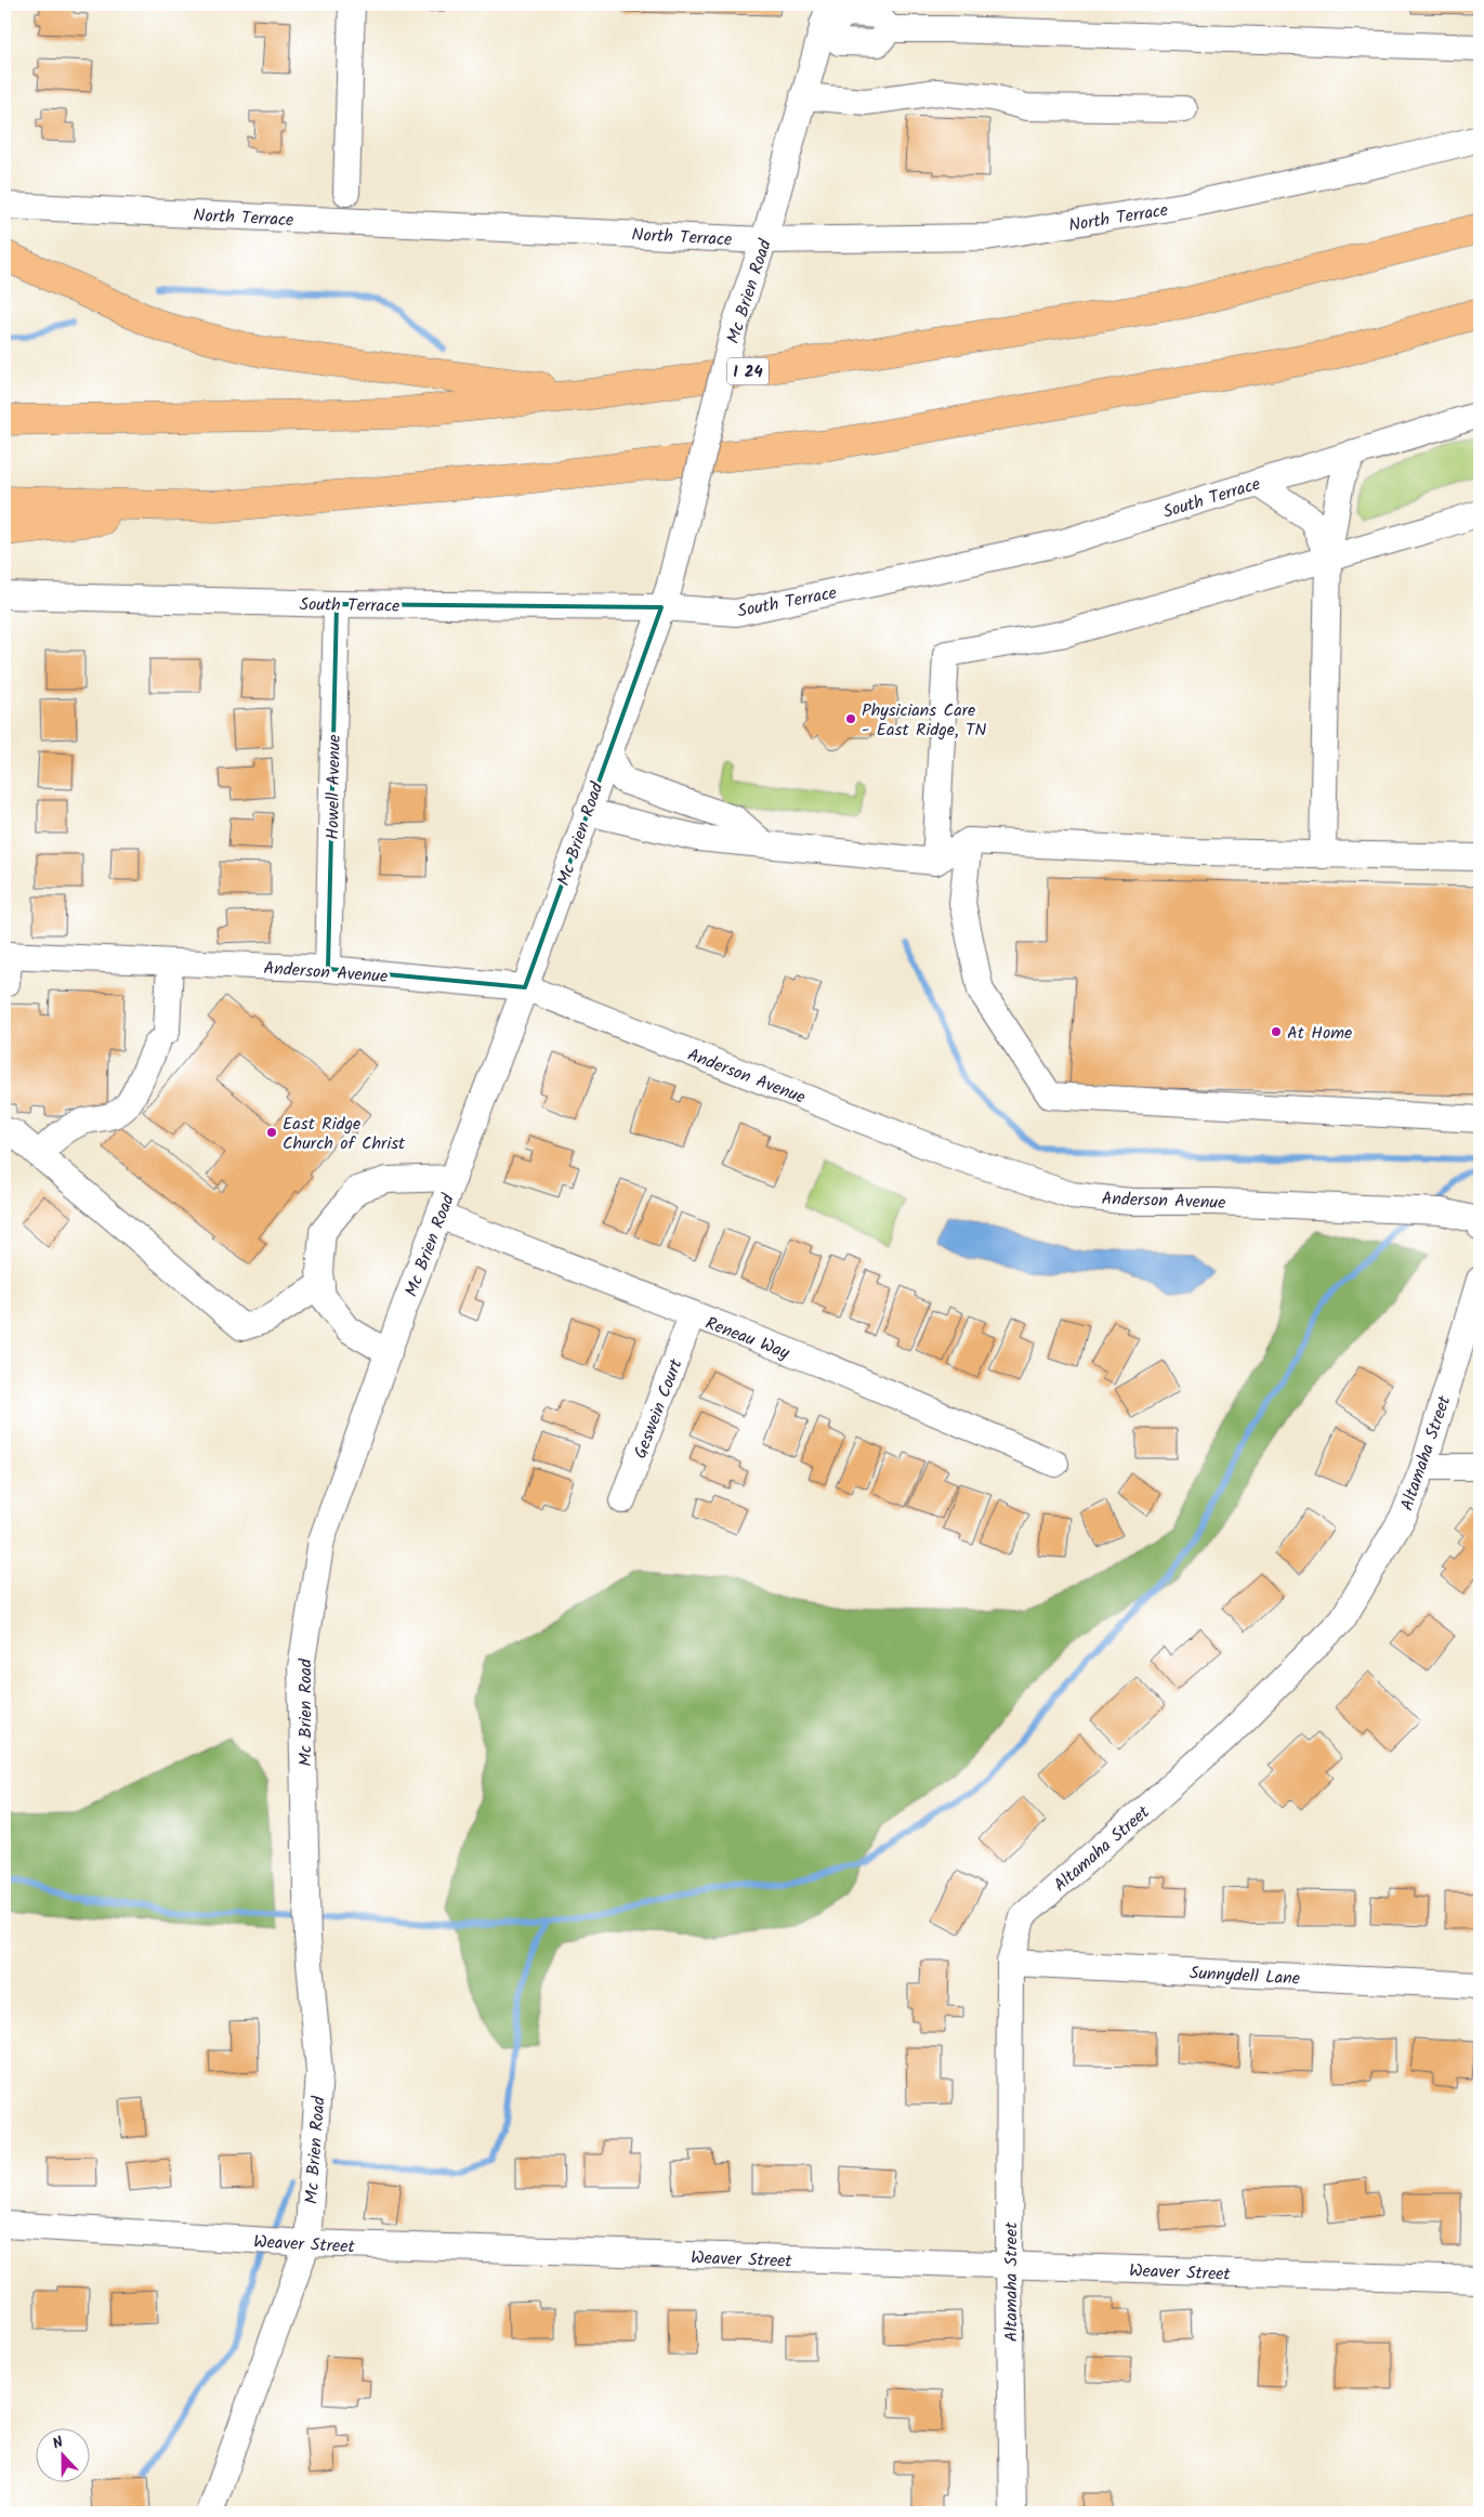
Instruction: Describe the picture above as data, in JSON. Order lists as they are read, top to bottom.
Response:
{
  "streets": {
    "highway": ["I 24"],
    "street": [
      "North Terrace",
      "Mc Brien Road",
      "South Terrace",
      "Howell Avenue",
      "Anderson Avenue",
      "Reneau Way",
      "Geswein Court",
      "Altamaha Street",
      "Sunnydell Lane",
      "Weaver Street"
    ]
  },
  "crossings": [
    ["North Terrace", "Mc Brien Road"],
    ["Mc Brien Road", "South Terrace"],
    ["Mc Brien Road", "Anderson Avenue"],
    ["Mc Brien Road", "Reneau Way"],
    ["Mc Brien Road", "Weaver Street"],
    ["South Terrace", "Howell Avenue"],
    ["Howell Avenue", "Anderson Avenue"],
    ["Reneau Way", "Geswein Court"],
    ["Altamaha Street", "Sunnydell Lane"],
    ["Altamaha Street", "Weaver Street"]
  ],
  "places": ["Physicians Care - East Ridge, TN", "At Home", "East Ridge Church of Christ"],
  "north": "top"
}
